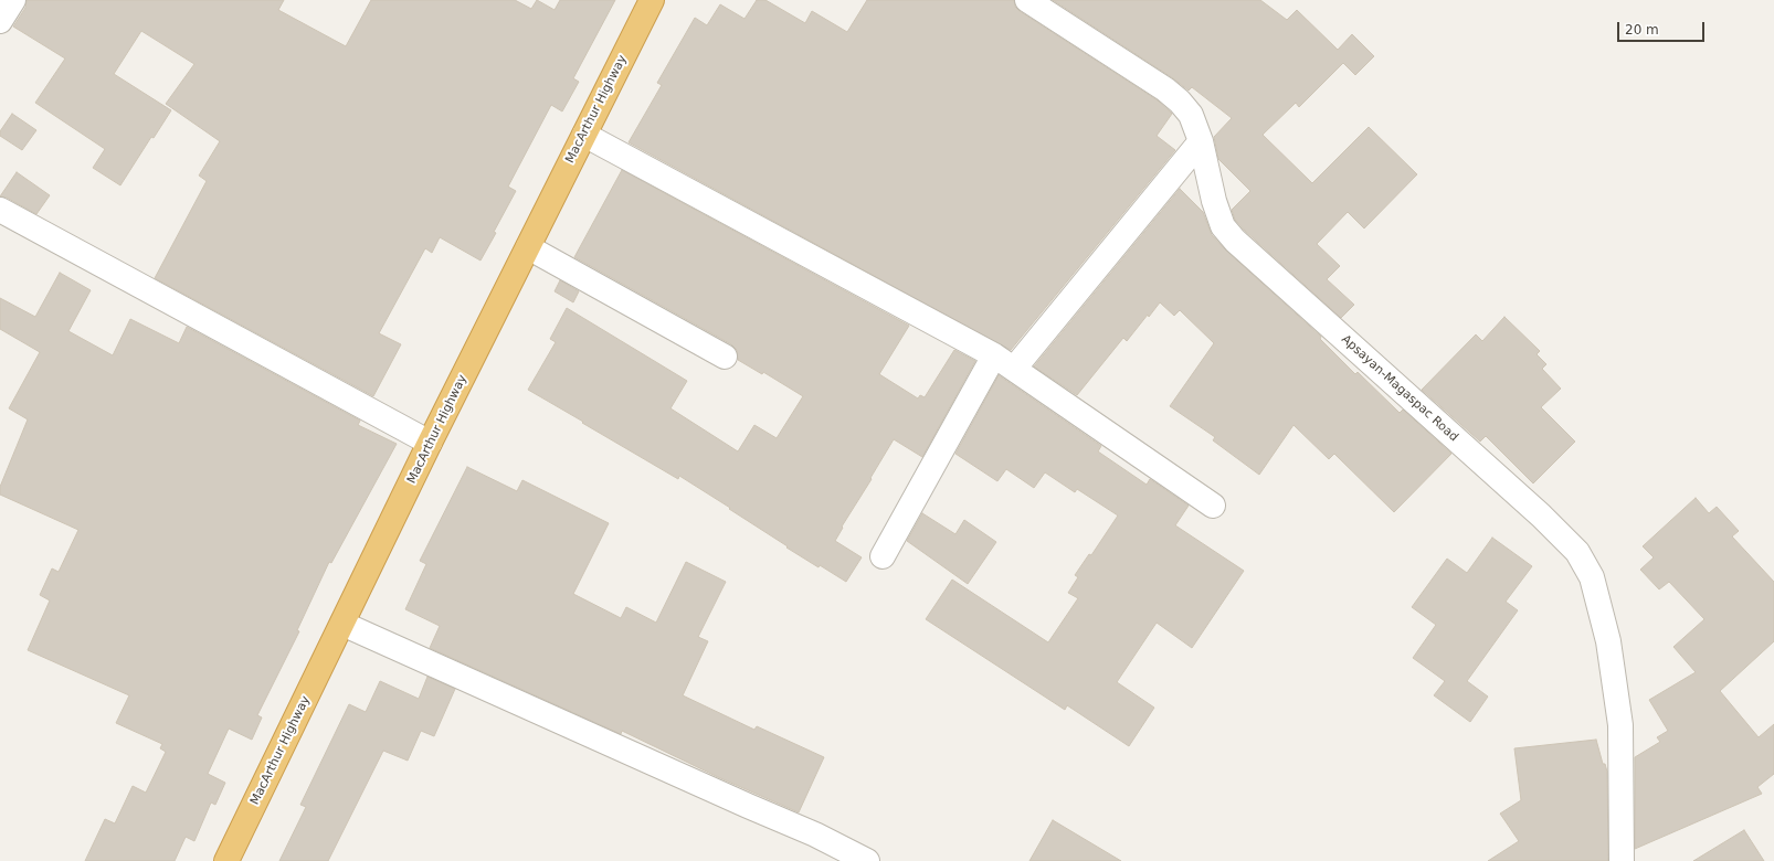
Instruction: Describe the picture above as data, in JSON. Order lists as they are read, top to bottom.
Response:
{
  "streets": {
    "highway": ["MacArthur Highway"],
    "street": ["Apsayan-Magaspac Road"]
  },
  "scale_bar": "20 m"
}
